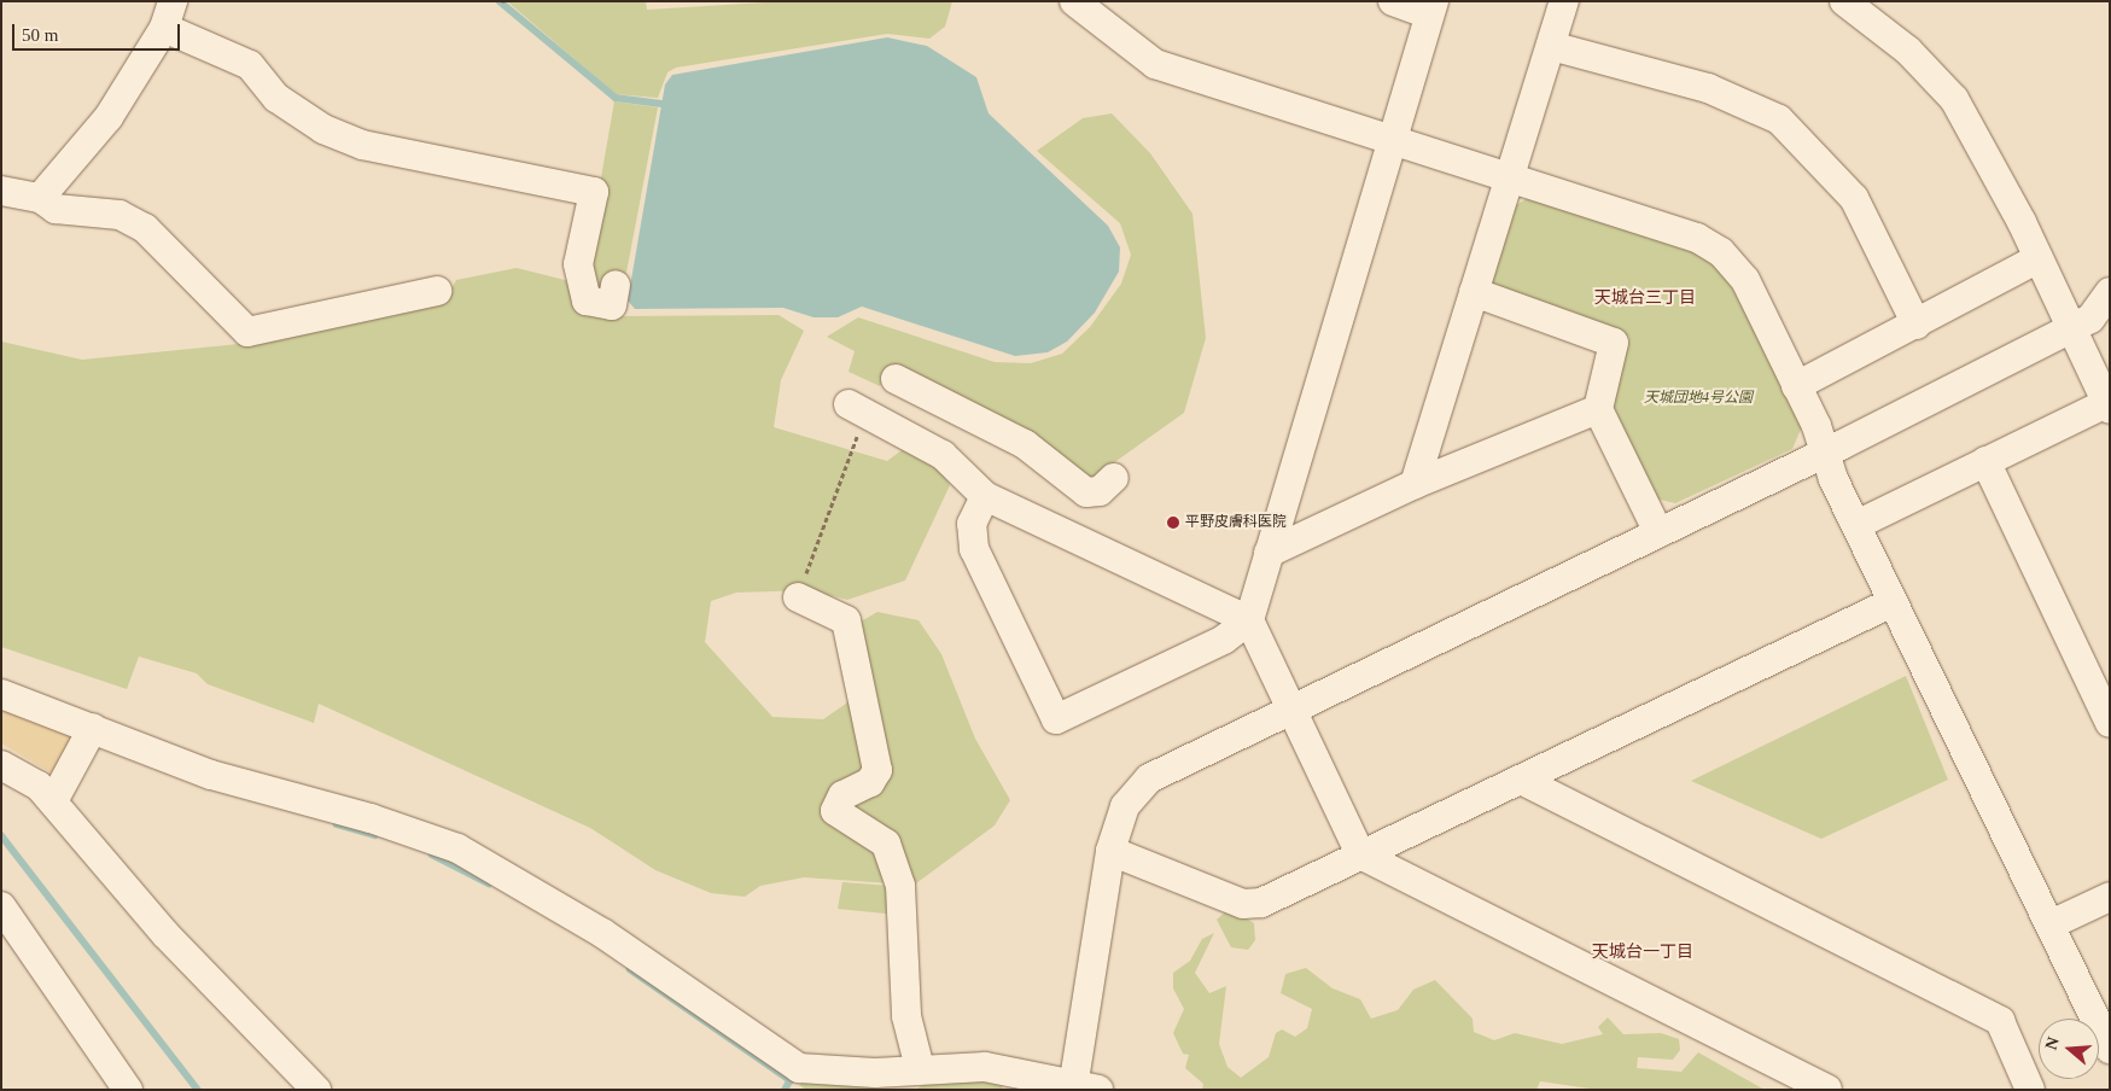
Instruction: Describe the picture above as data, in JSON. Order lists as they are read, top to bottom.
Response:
{
  "districts": ["天城台三丁目", "天城台一丁目"],
  "parks": ["天城団地4号公園"],
  "places": ["平野皮膚科医院"],
  "scale_bar": "50 m",
  "north": "left"
}
